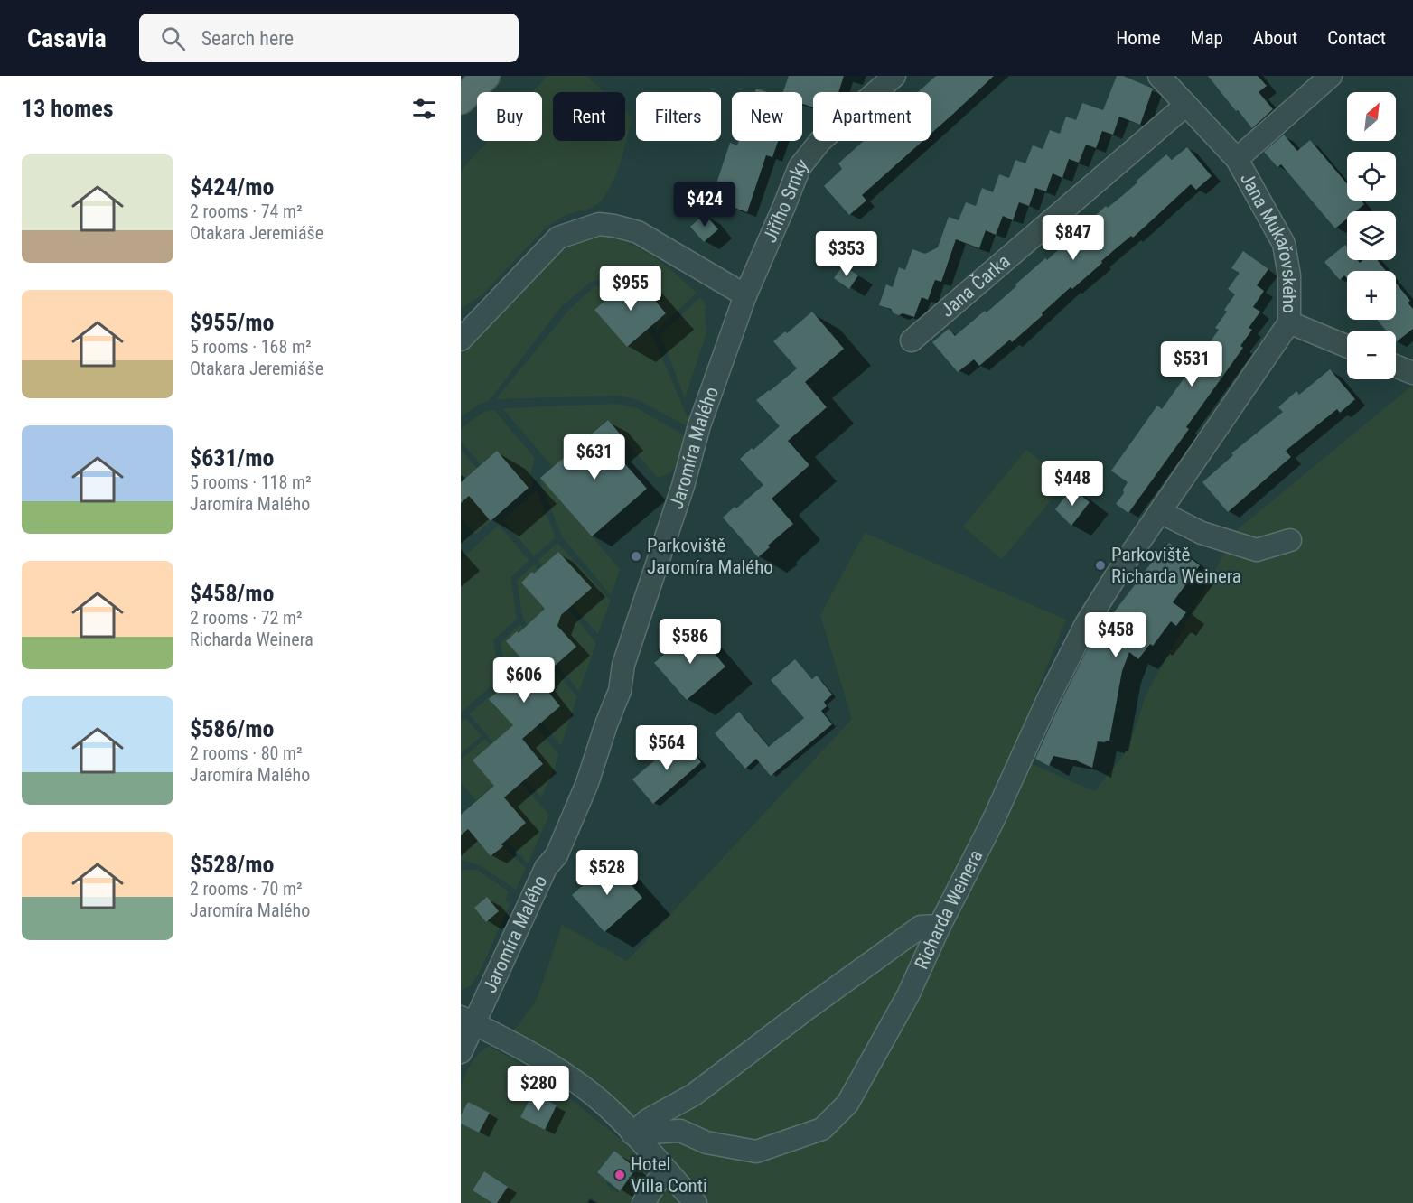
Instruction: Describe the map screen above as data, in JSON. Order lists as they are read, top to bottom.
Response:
{
  "streets": {
    "street": [
      "Jiřího Srnky",
      "Jana Mukařovského",
      "Jana Čarka",
      "Jaromíra Malého",
      "Richarda Weinera"
    ]
  },
  "crossings": [
    ["Jiřího Srnky", "Jaromíra Malého"],
    ["Jana Mukařovského", "Jana Čarka"],
    ["Jana Mukařovského", "Richarda Weinera"]
  ],
  "places": ["Parkoviště Jaromíra Malého", "Parkoviště Richarda Weinera", "Hotel Villa Conti"],
  "north": "top right",
  "page": {
    "header": "Casavia",
    "search": "Search here",
    "nav": [
      "Home",
      "Map",
      "About",
      "Contact"
    ],
    "heading": "13 homes",
    "map_buttons": ["+", "−"],
    "chip": [
      "Buy",
      "Rent",
      "Filters",
      "New",
      "Apartment"
    ],
    "list": [
      {
        "name": "$424/mo",
        "note": "2 rooms · 74 m² · Otakara Jeremiáše"
      },
      {
        "name": "$955/mo",
        "note": "5 rooms · 168 m² · Otakara Jeremiáše"
      },
      {
        "name": "$631/mo",
        "note": "5 rooms · 118 m² · Jaromíra Malého"
      },
      {
        "name": "$458/mo",
        "note": "2 rooms · 72 m² · Richarda Weinera"
      },
      {
        "name": "$586/mo",
        "note": "2 rooms · 80 m² · Jaromíra Malého"
      },
      {
        "name": "$528/mo",
        "note": "2 rooms · 70 m² · Jaromíra Malého"
      }
    ],
    "price": [
      "$424",
      "$847",
      "$353",
      "$955",
      "$531",
      "$631",
      "$448",
      "$458",
      "$586",
      "$606",
      "$564",
      "$528",
      "$280"
    ]
  }
}
